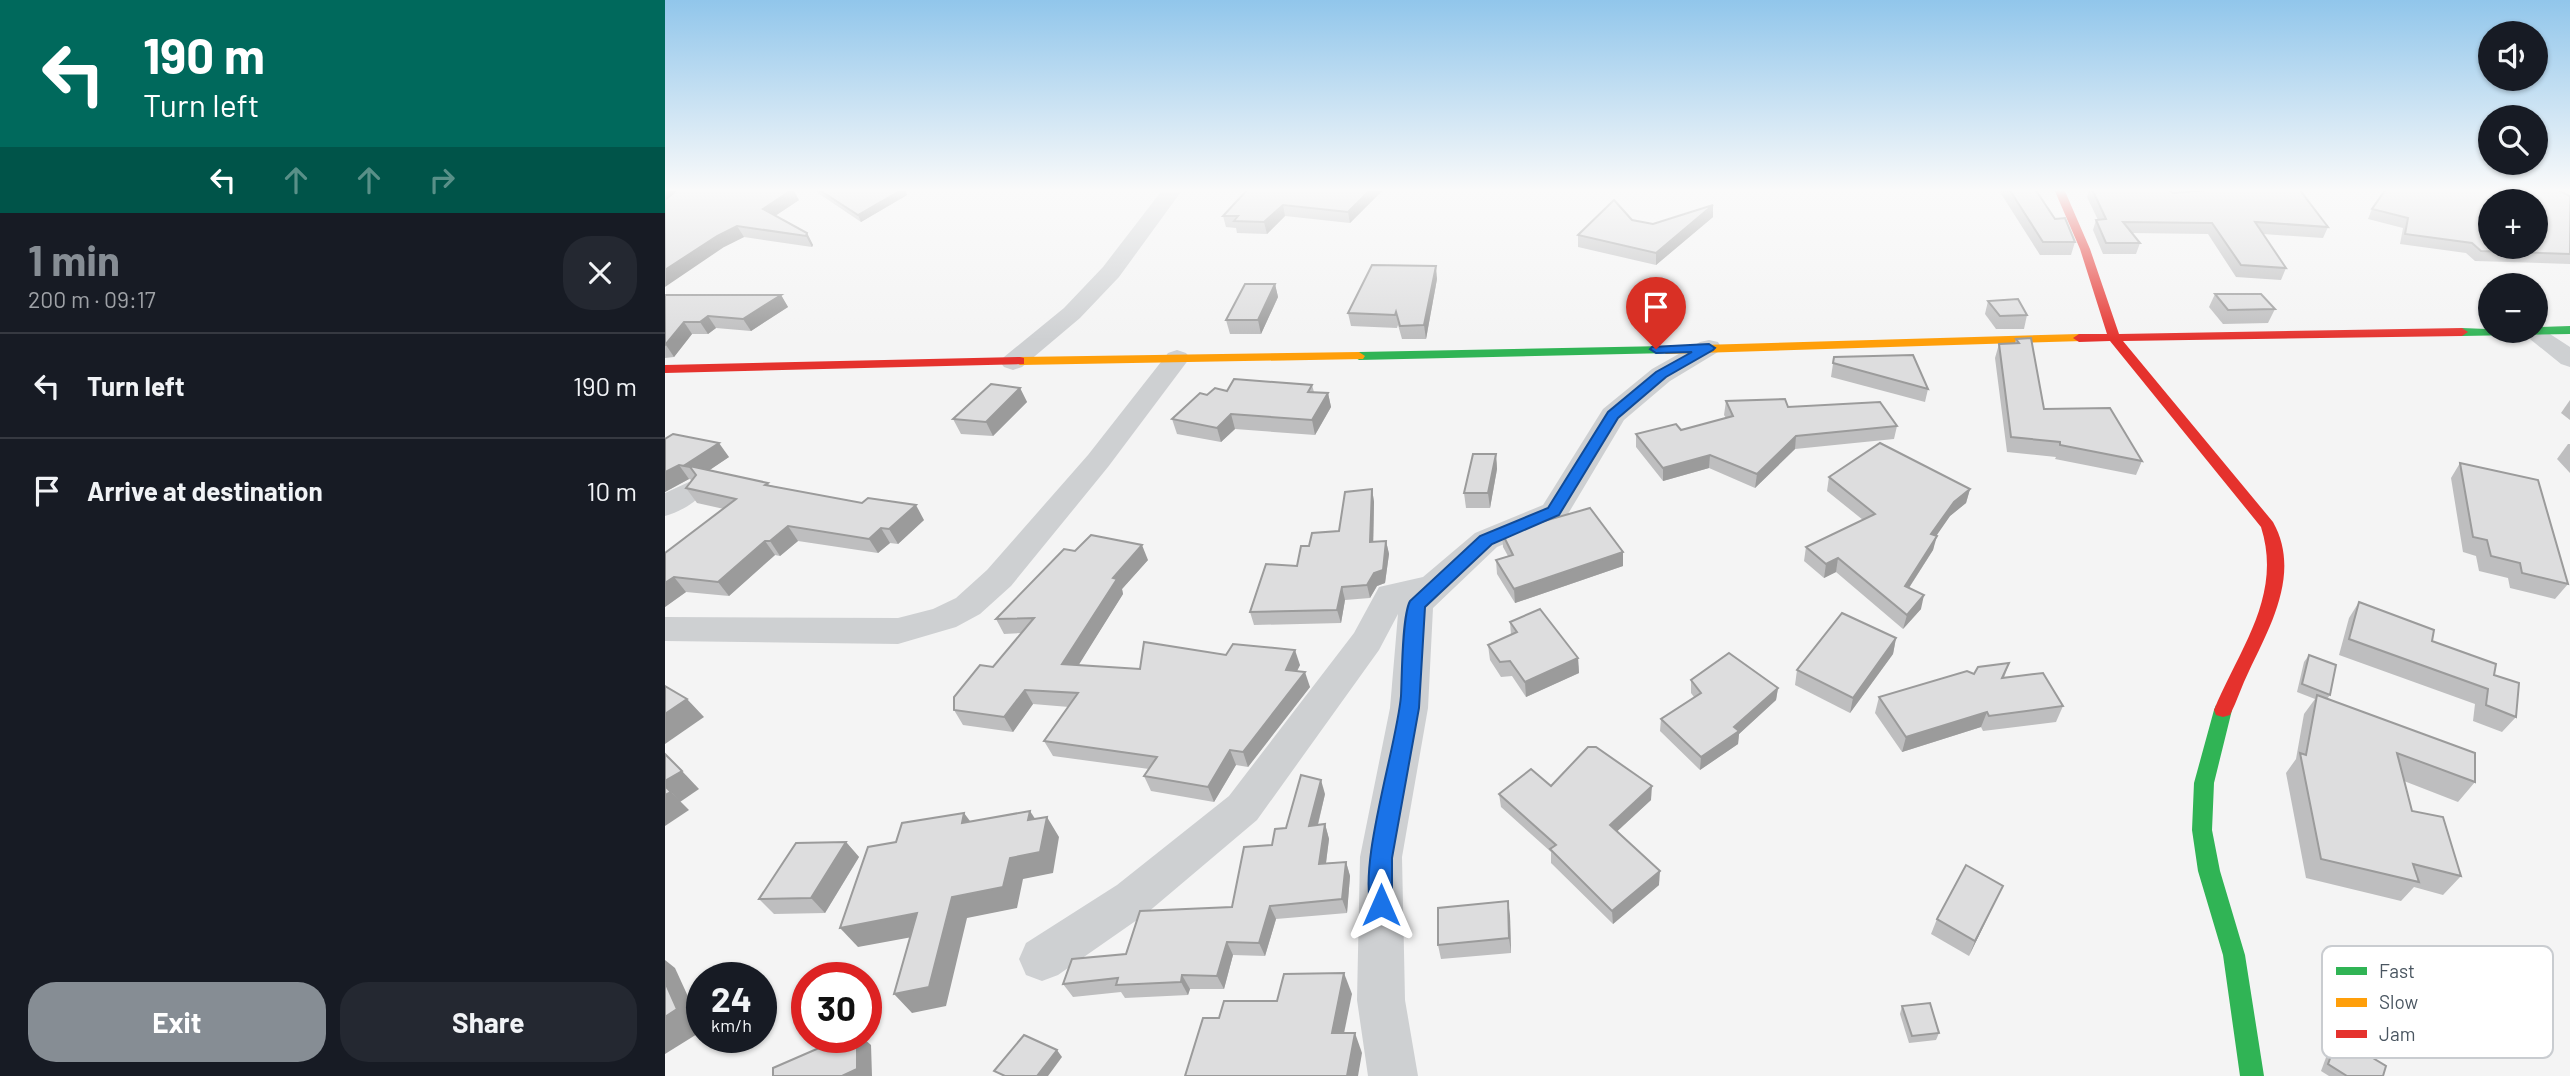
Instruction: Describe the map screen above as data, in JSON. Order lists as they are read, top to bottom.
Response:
{
  "legend": ["Fast", "Slow", "Jam"],
  "page": {
    "turn": ["190 m", "Turn left"],
    "map_buttons": ["+", "−"],
    "heading": ["1 min", "200 m · 09:17"],
    "list": [
      {
        "name": "Turn left",
        "value": "190 m"
      },
      {
        "name": "Arrive at destination",
        "value": "10 m"
      }
    ],
    "speed": "24 km/h",
    "limit": "30",
    "buttons": ["Exit", "Share"]
  }
}
